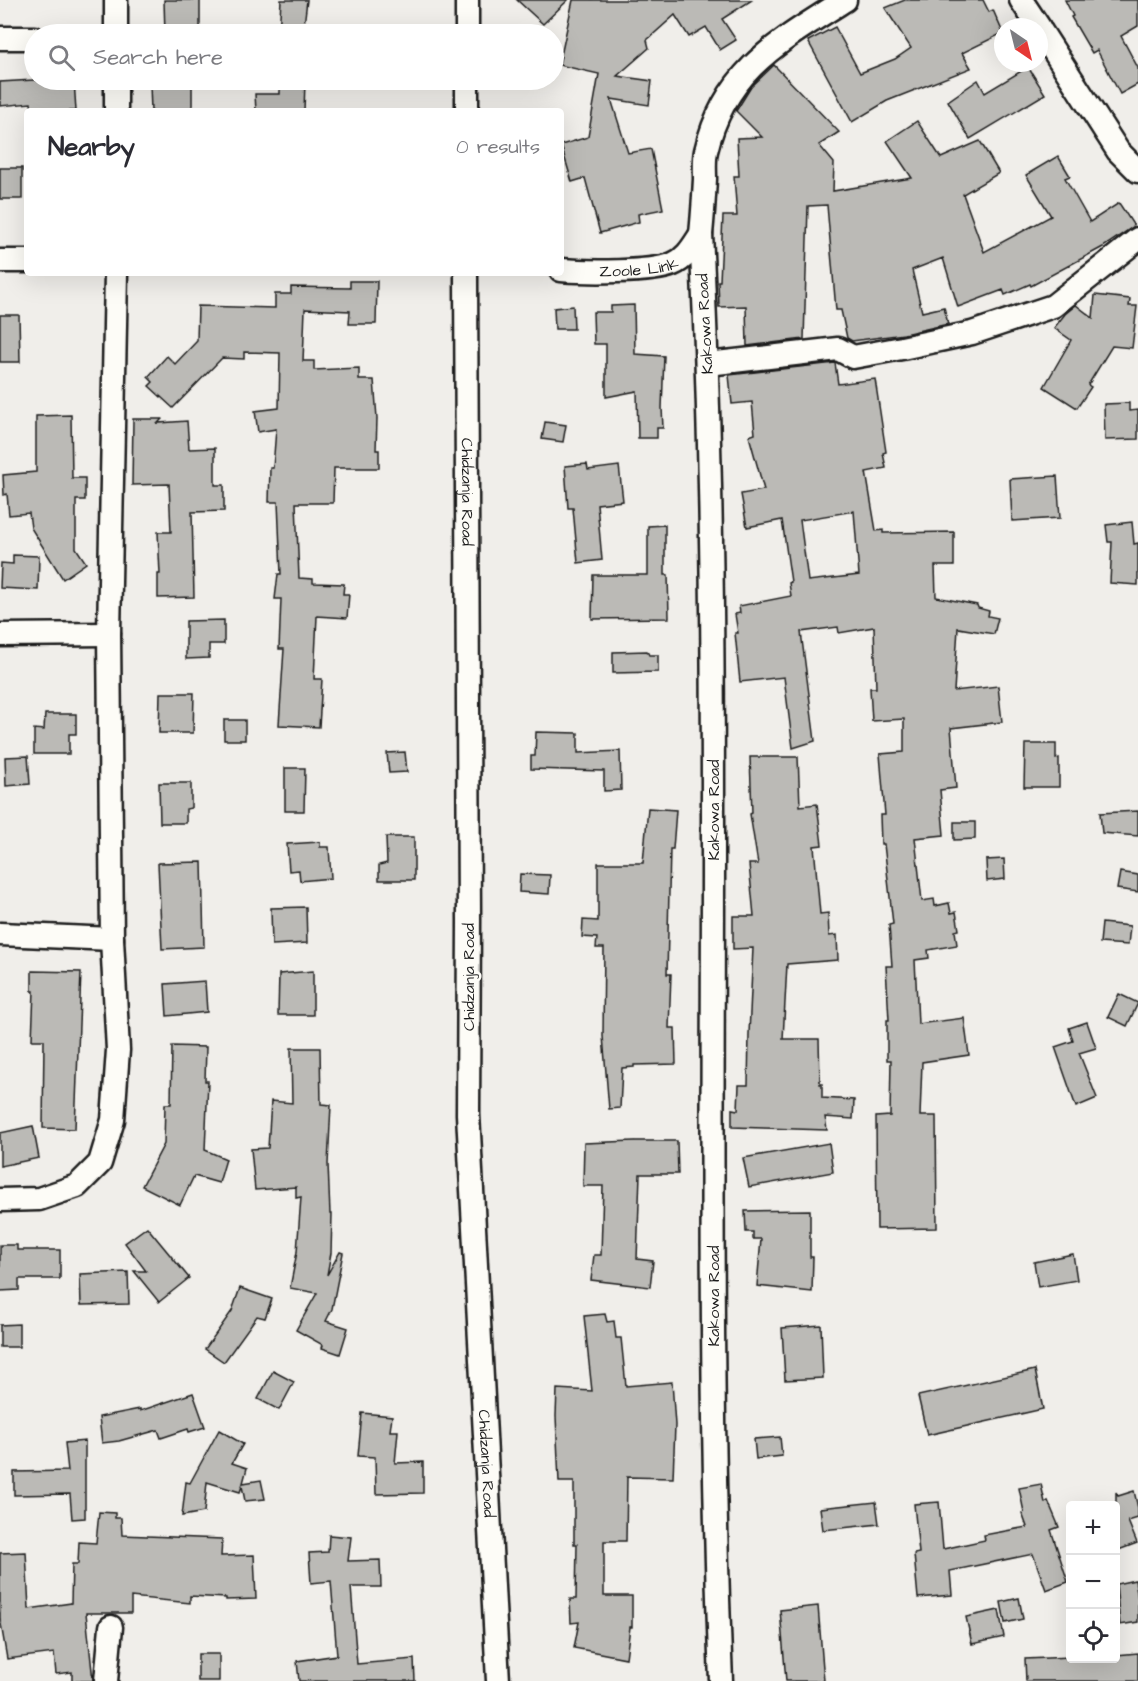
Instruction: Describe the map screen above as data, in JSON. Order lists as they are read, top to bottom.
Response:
{
  "streets": {
    "street": ["Zoole Link", "Kakowa Road", "Chidzanja Road"]
  },
  "crossings": [
    ["Zoole Link", "Kakowa Road"]
  ],
  "north": "bottom right",
  "page": {
    "search": "Search here",
    "heading": ["Nearby", "0 results"],
    "map_buttons": ["+", "−"]
  }
}
